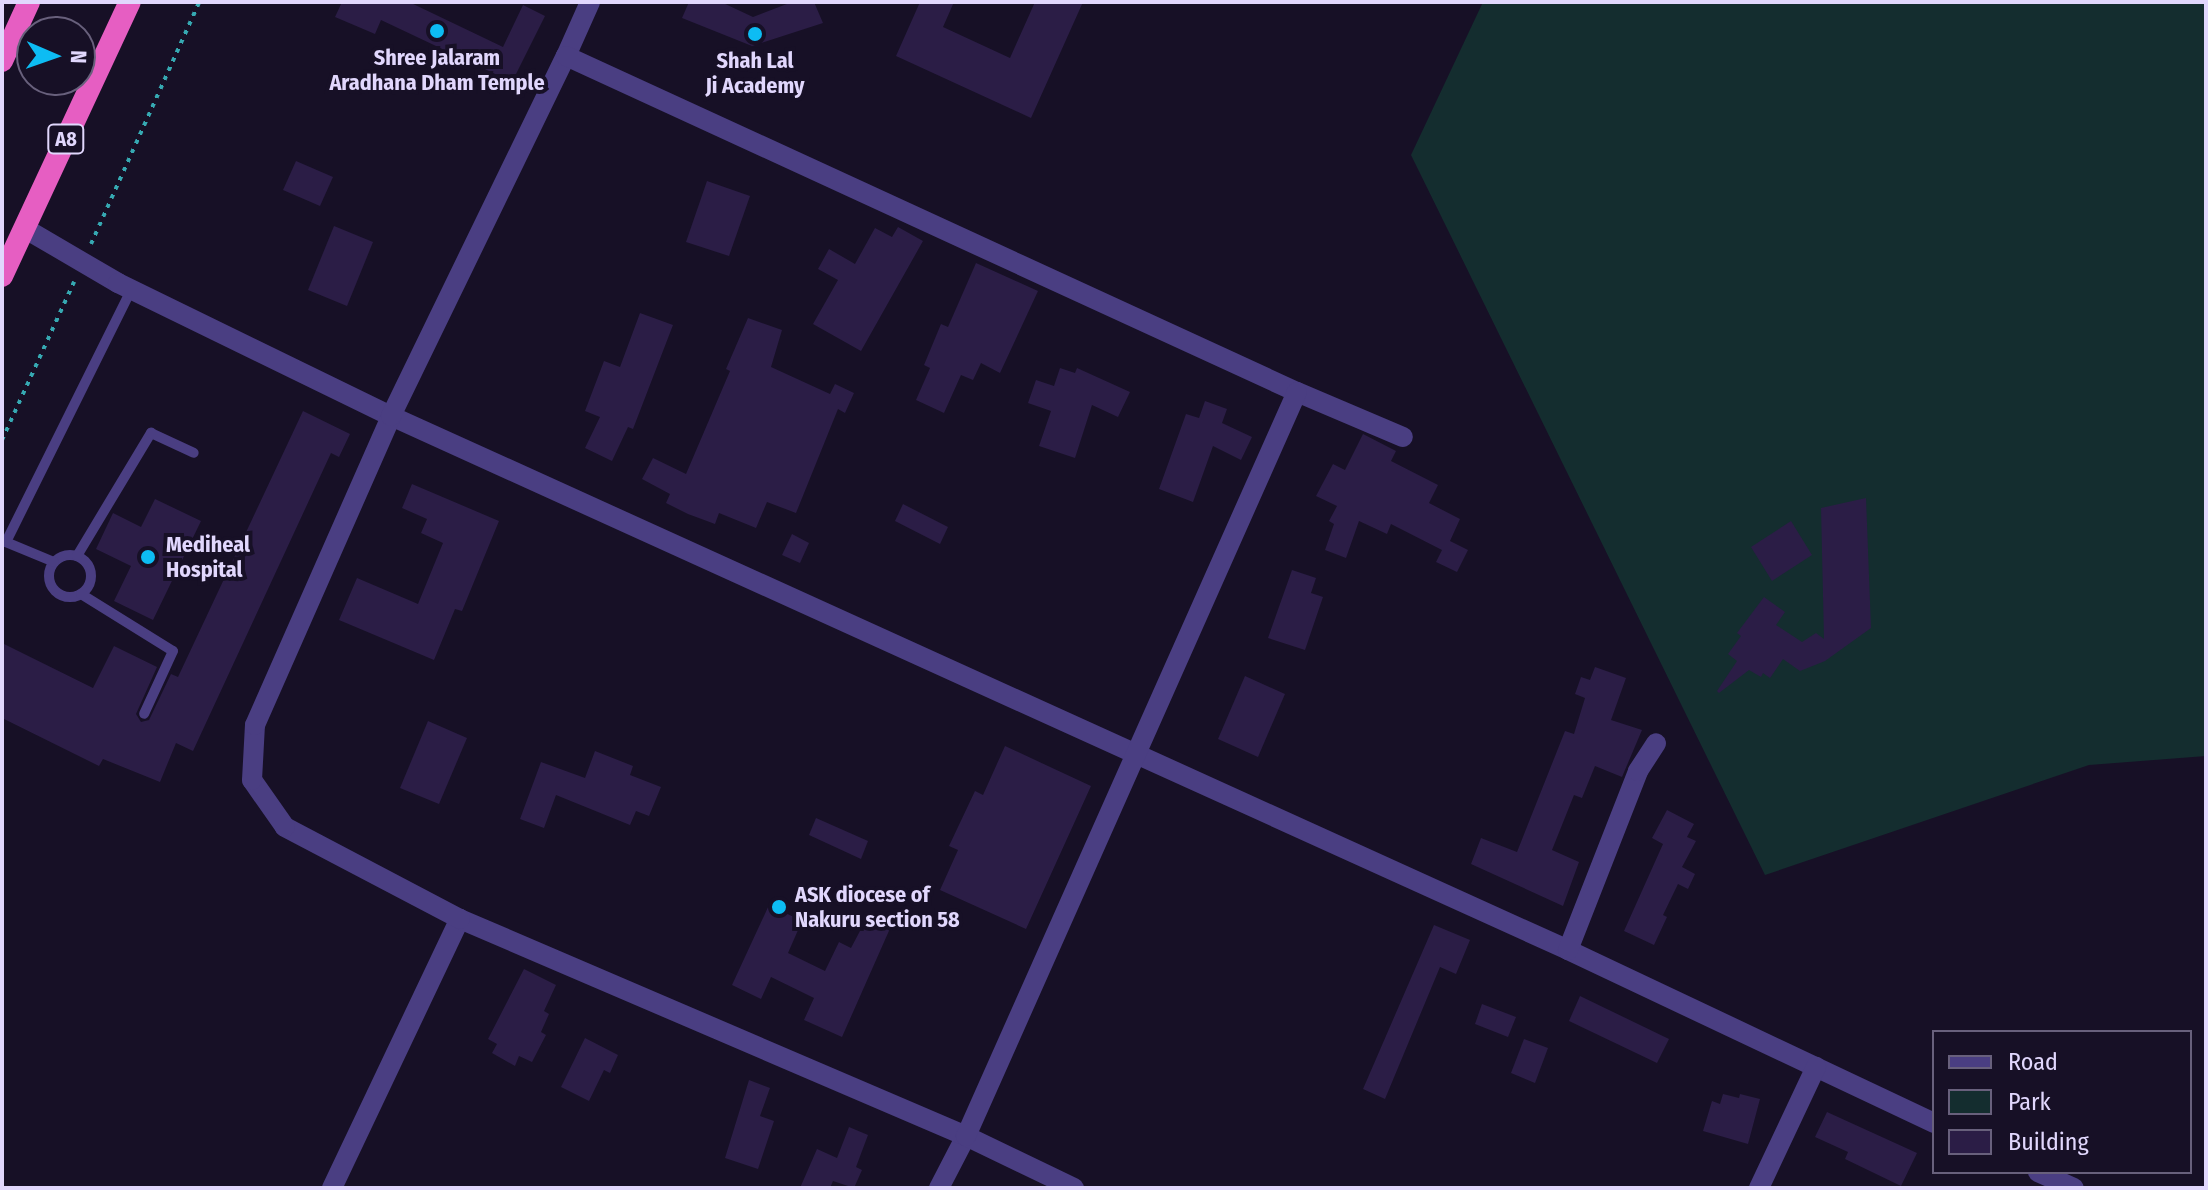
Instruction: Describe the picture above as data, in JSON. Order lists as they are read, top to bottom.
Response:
{
  "streets": {
    "highway": ["A8"]
  },
  "places": [
    "Shree Jalaram Aradhana Dham Temple",
    "Shah Lal Ji Academy",
    "Mediheal Hospital",
    "ASK diocese of Nakuru section 58"
  ],
  "legend": ["Road", "Park", "Building"],
  "north": "right"
}
